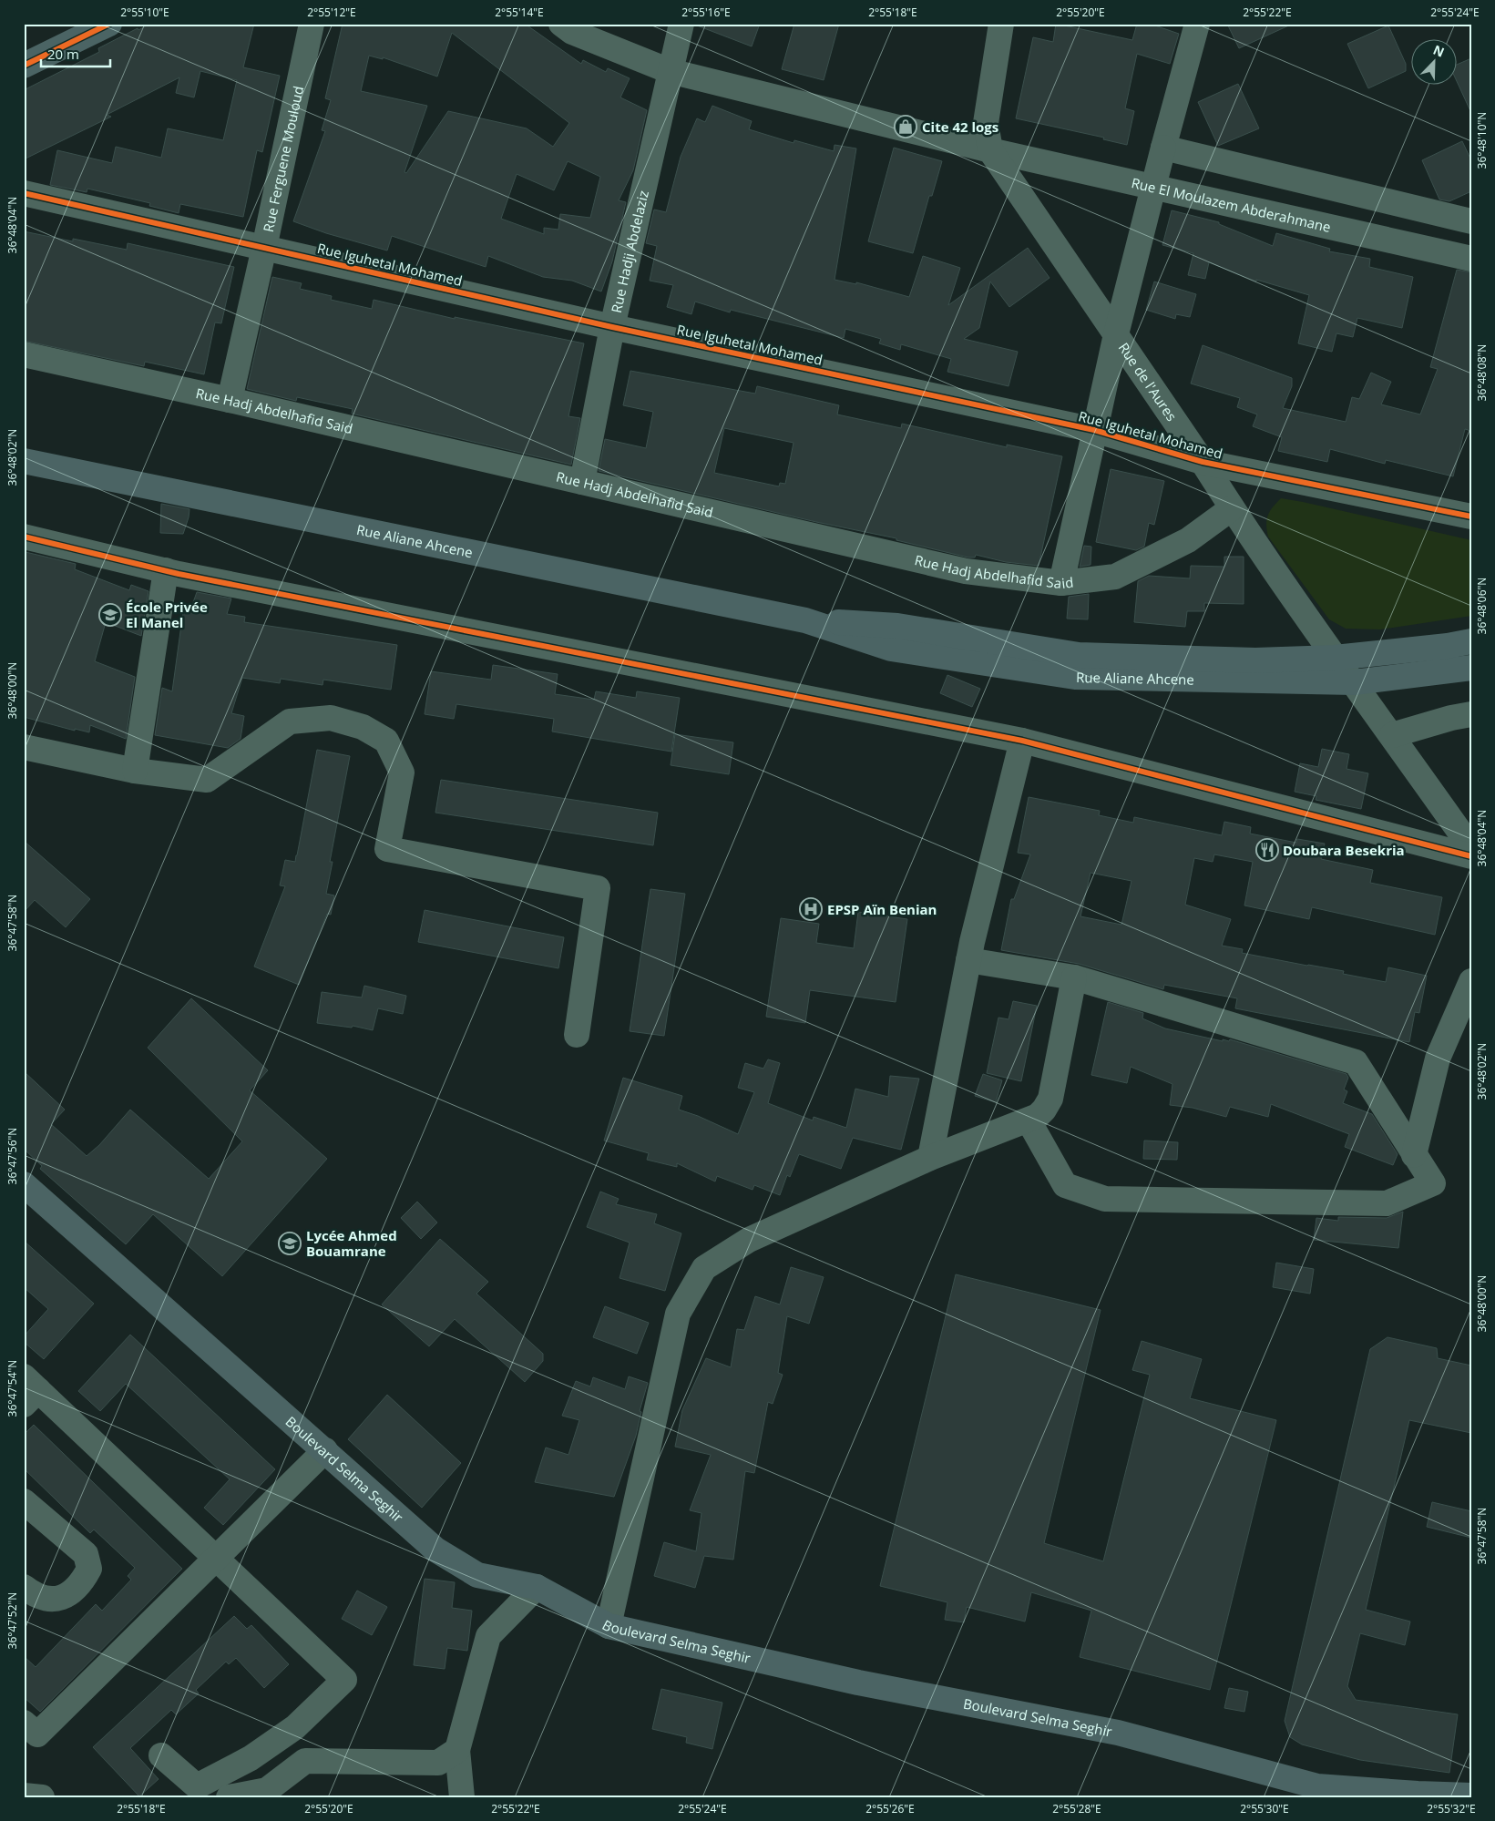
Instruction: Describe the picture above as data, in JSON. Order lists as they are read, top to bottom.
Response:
{
  "streets": {
    "main road": ["Rue Aliane Ahcene", "Boulevard Selma Seghir"],
    "street": [
      "Rue Ferguene Mouloud",
      "Rue El Moulazem Abderahmane",
      "Rue Hadji Abdelaziz",
      "Rue Iguhetal Mohamed",
      "Rue de l'Aures",
      "Rue Hadj Abdelhafid Said"
    ]
  },
  "crossings": [
    ["Rue Ferguene Mouloud", "Rue Iguhetal Mohamed"],
    ["Rue Ferguene Mouloud", "Rue Hadj Abdelhafid Said"],
    ["Rue El Moulazem Abderahmane", "Rue Hadji Abdelaziz"],
    ["Rue El Moulazem Abderahmane", "Rue de l'Aures"],
    ["Rue Hadji Abdelaziz", "Rue Iguhetal Mohamed"],
    ["Rue Hadji Abdelaziz", "Rue Hadj Abdelhafid Said"],
    ["Rue Iguhetal Mohamed", "Rue de l'Aures"],
    ["Rue de l'Aures", "Rue Hadj Abdelhafid Said"],
    ["Rue de l'Aures", "Rue Aliane Ahcene"]
  ],
  "places": {
    "shop": ["Cite 42 logs"],
    "school or university": ["École Privée El Manel", "Lycée Ahmed Bouamrane"],
    "restaurant": ["Doubara Besekria"],
    "hospital": ["EPSP Aïn Benian"]
  },
  "scale_bar": "20 m",
  "north": "top right",
  "coordinates": [
    "2°55'10\"E",
    "2°55'12\"E",
    "2°55'14\"E",
    "2°55'16\"E",
    "2°55'18\"E",
    "2°55'20\"E",
    "2°55'22\"E",
    "2°55'24\"E",
    "36°48'10\"N",
    "36°48'04\"N",
    "36°48'08\"N",
    "36°48'02\"N",
    "36°48'06\"N",
    "36°48'00\"N",
    "36°47'58\"N",
    "36°47'56\"N",
    "36°47'54\"N",
    "36°47'52\"N",
    "2°55'26\"E",
    "2°55'28\"E",
    "2°55'30\"E",
    "2°55'32\"E"
  ]
}
